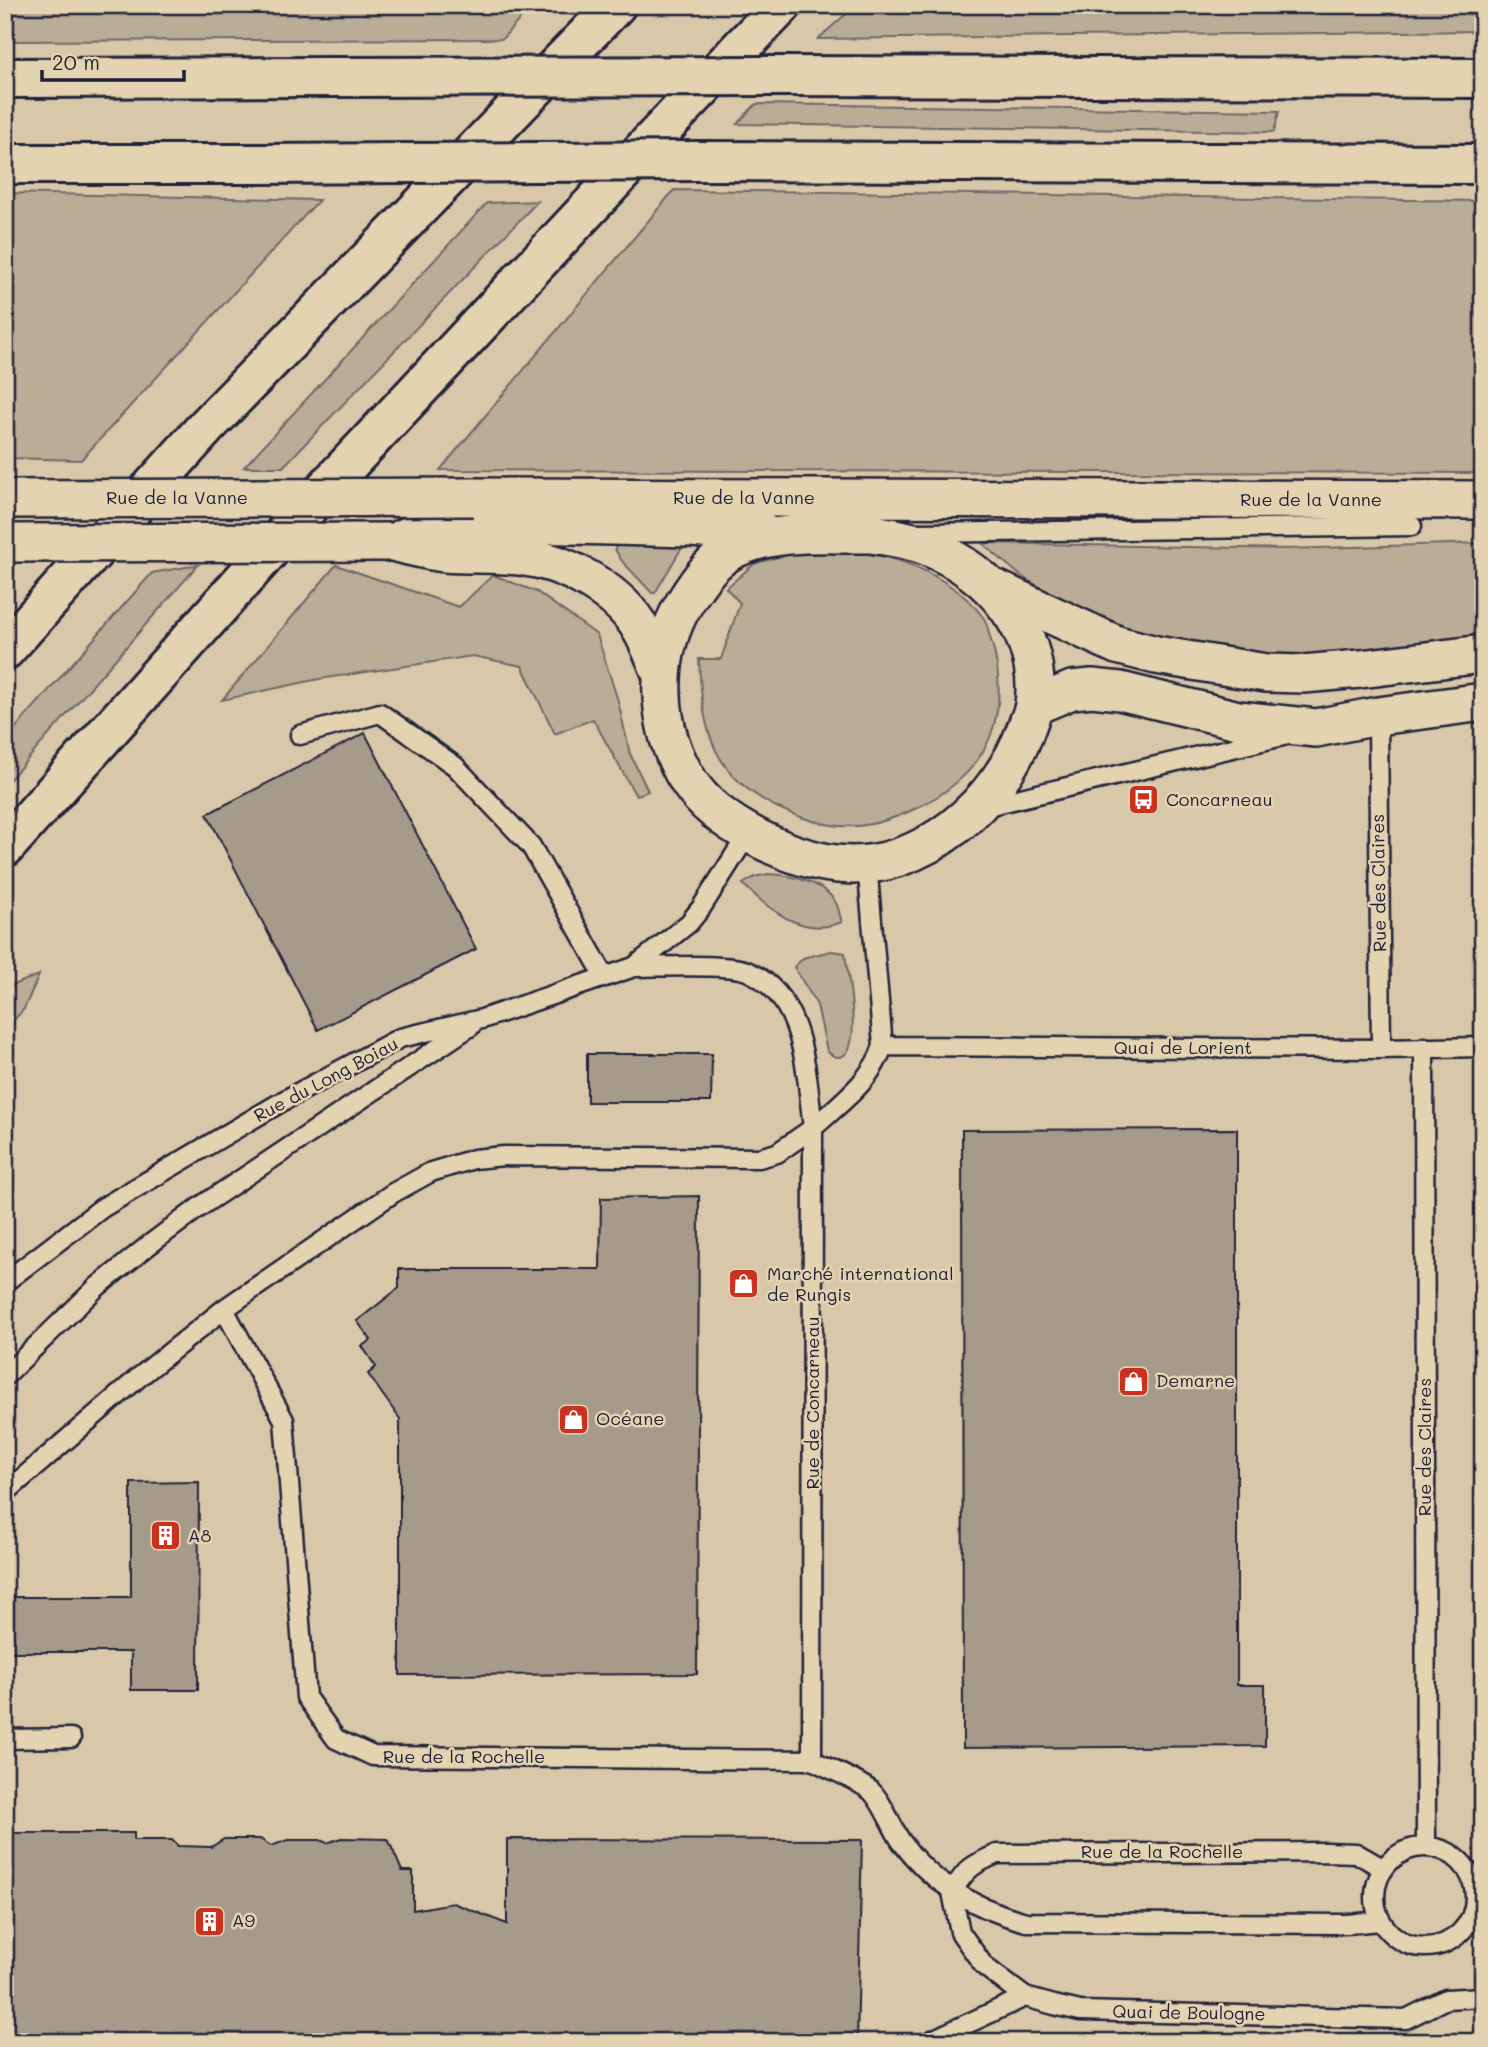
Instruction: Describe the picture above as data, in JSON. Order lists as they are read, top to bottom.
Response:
{
  "streets": {
    "street": ["Rue de la Vanne"],
    "lane": [
      "Rue des Claires",
      "Quai de Lorient",
      "Rue du Long Boiau",
      "Rue de Concarneau",
      "Rue de la Rochelle",
      "Quai de Boulogne"
    ]
  },
  "crossings": [
    ["Rue des Claires", "Quai de Lorient"],
    ["Rue des Claires", "Rue de la Rochelle"],
    ["Rue du Long Boiau", "Rue de Concarneau"],
    ["Rue de Concarneau", "Rue de la Rochelle"],
    ["Rue de la Rochelle", "Quai de Boulogne"]
  ],
  "places": {
    "bus stop": ["Concarneau"],
    "shop": ["Marché international de Rungis", "Demarne", "Océane"],
    "building": ["A8", "A9"]
  },
  "scale_bar": "20 m"
}
